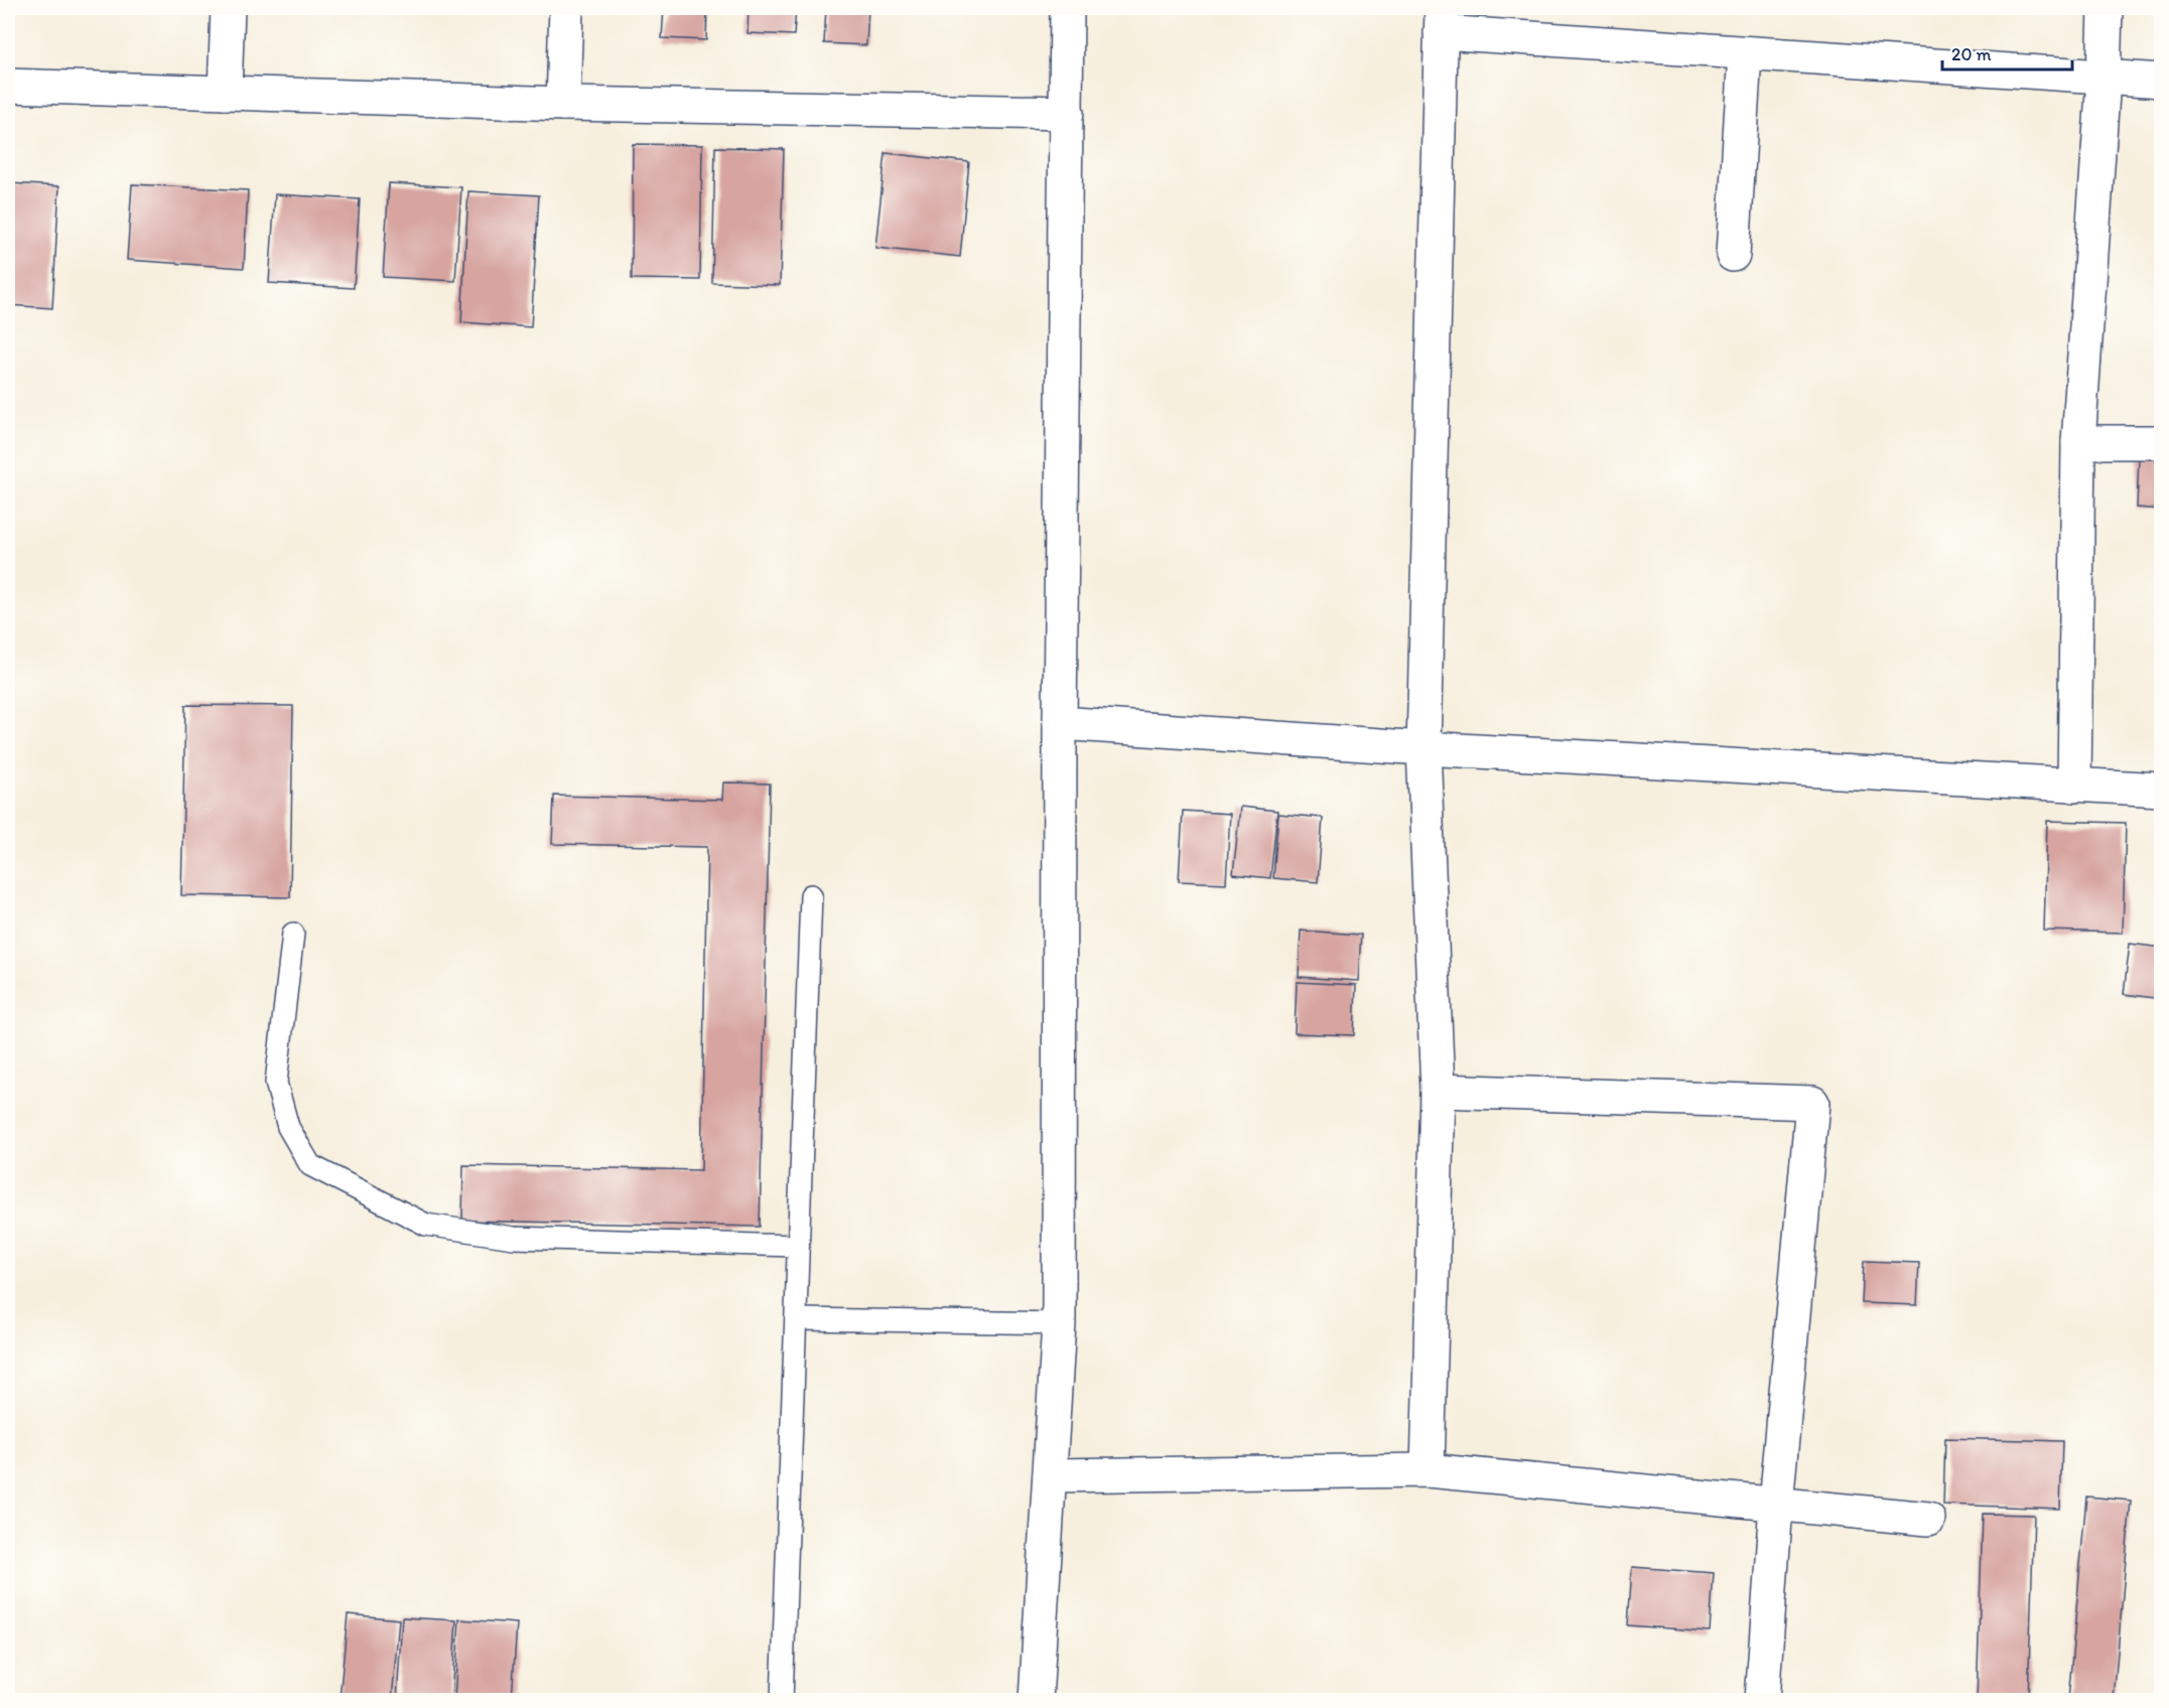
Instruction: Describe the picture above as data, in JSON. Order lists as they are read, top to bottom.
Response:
{
  "scale_bar": "20 m"
}
